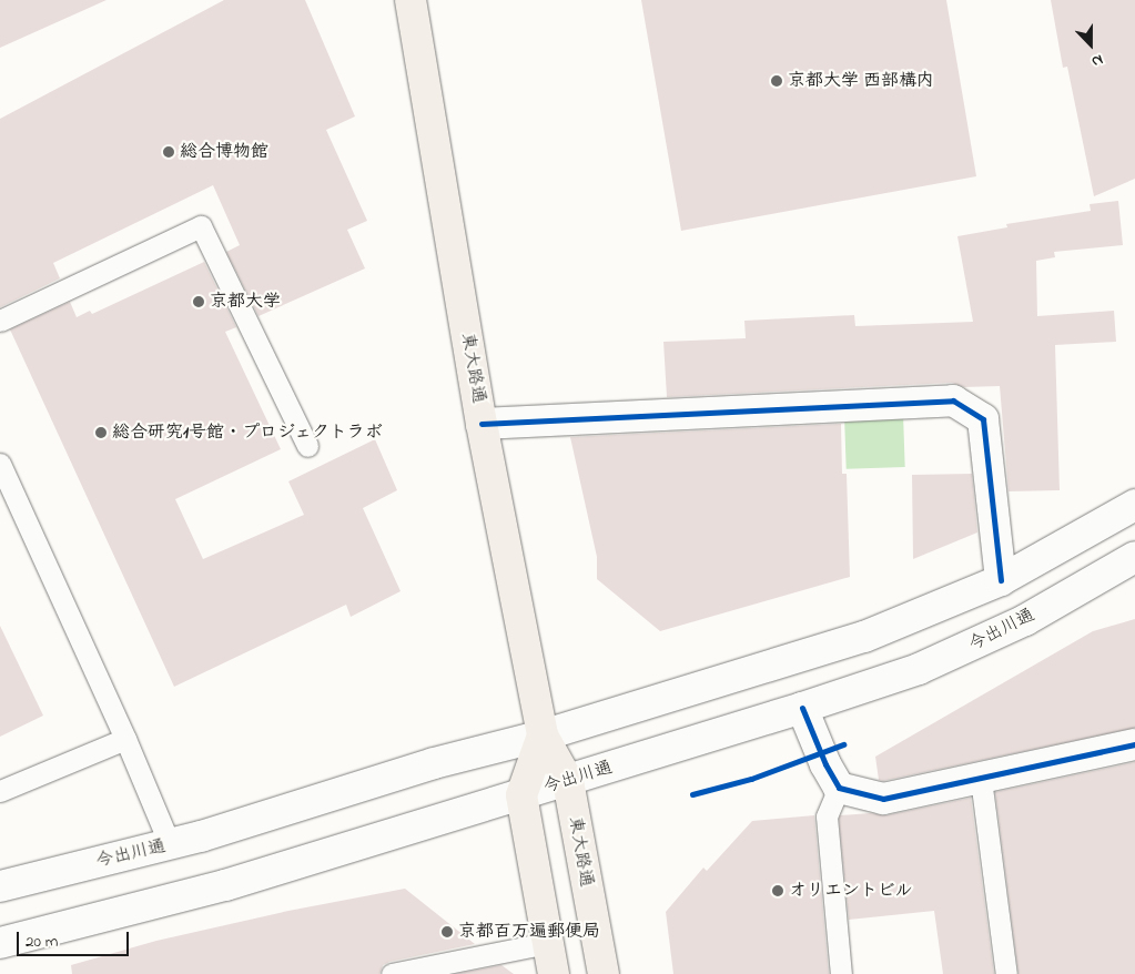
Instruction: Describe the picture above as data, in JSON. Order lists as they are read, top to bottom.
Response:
{
  "streets": {
    "main road": ["東大路通", "今出川通"]
  },
  "crossings": [
    ["東大路通", "今出川通"]
  ],
  "places": [
    "京都大学 西部構内",
    "総合博物館",
    "京都大学",
    "総合研究1号館・プロジェクトラボ",
    "オリエントビル",
    "京都百万遍郵便局"
  ],
  "scale_bar": "20 m",
  "north": "bottom"
}
